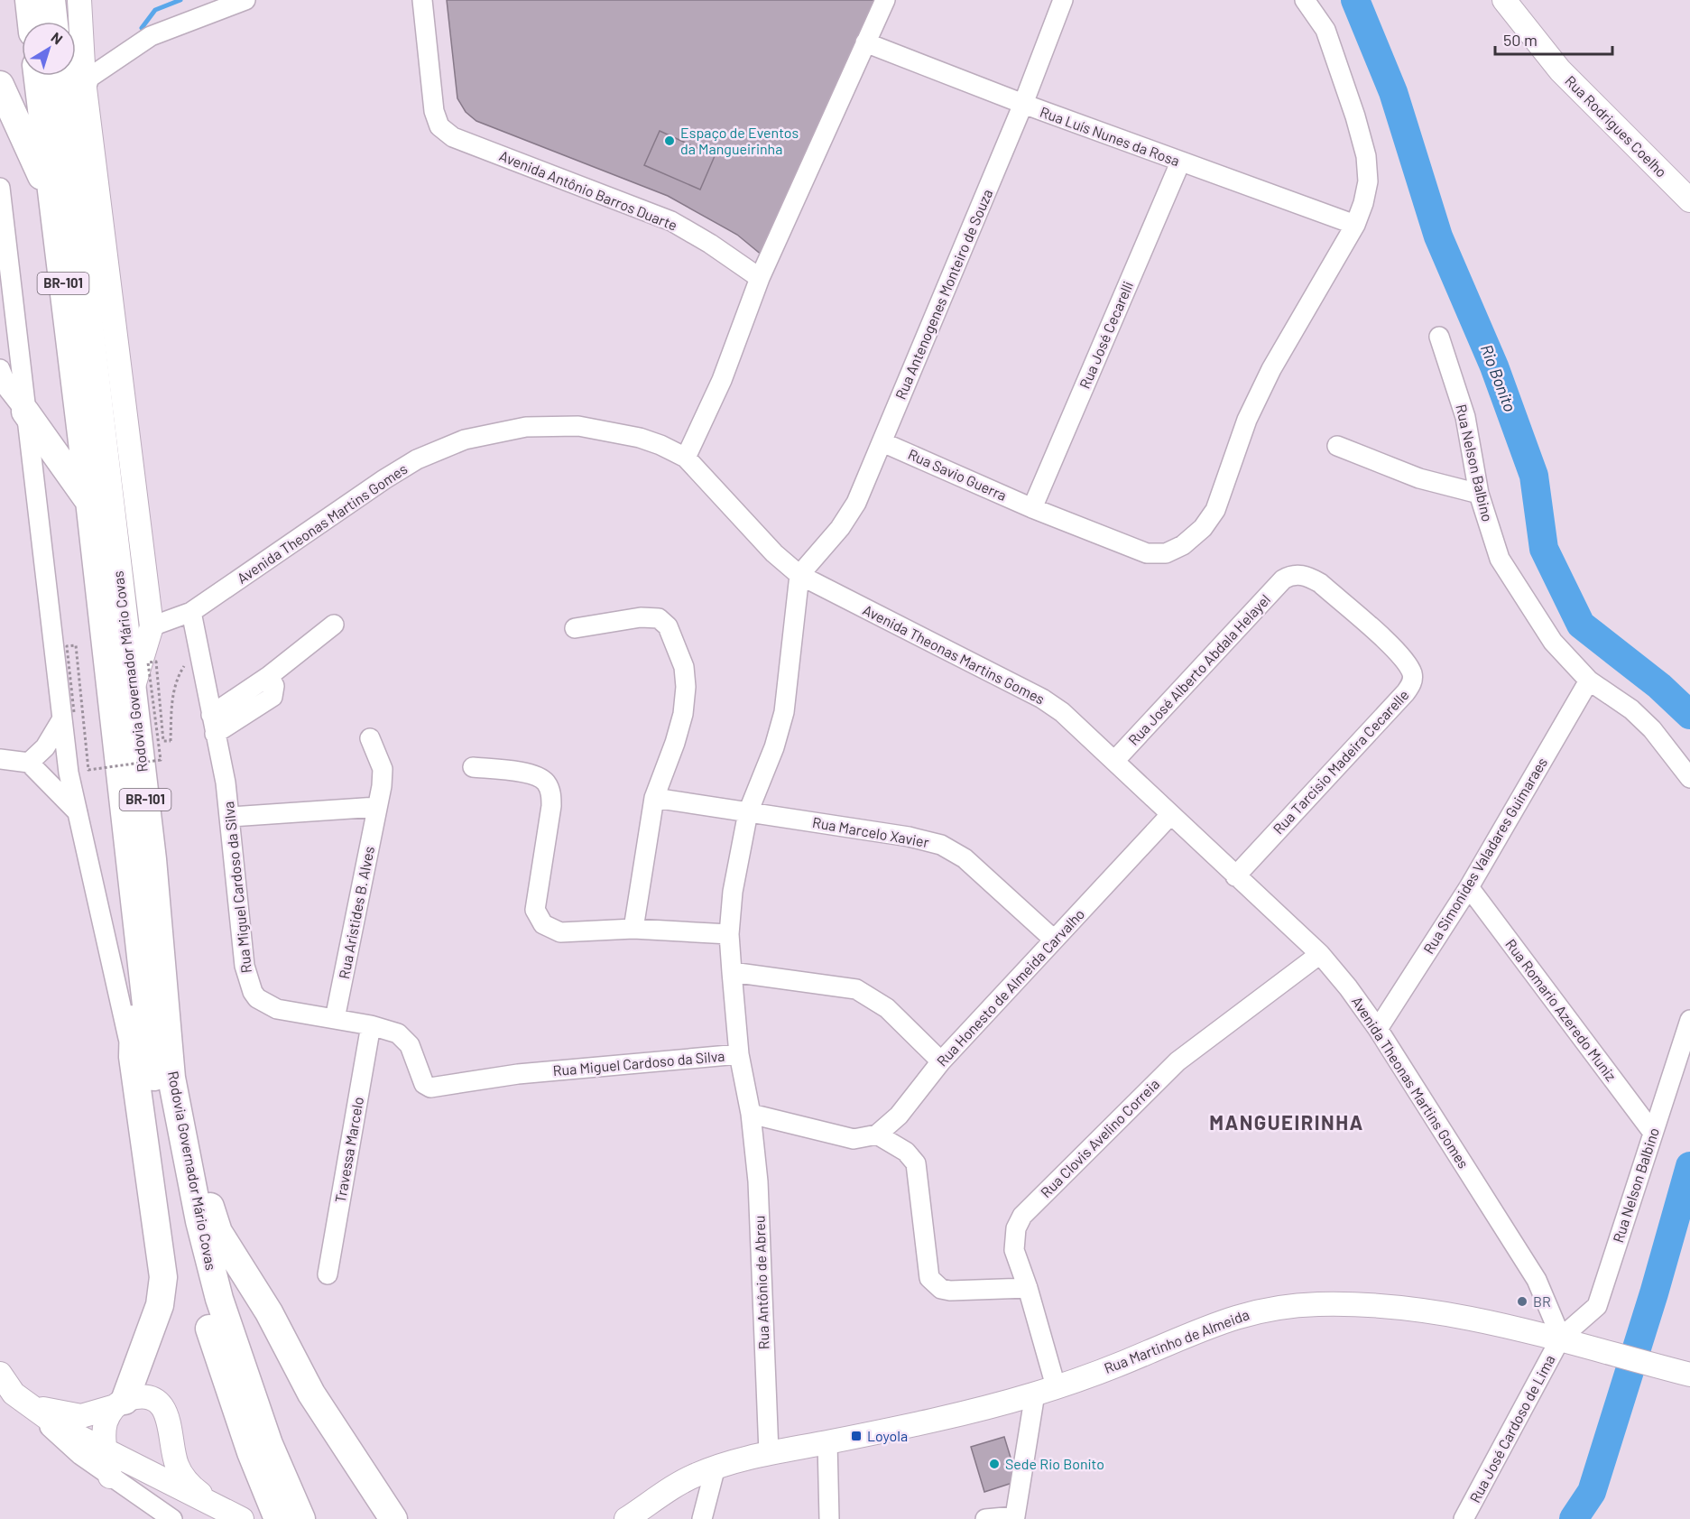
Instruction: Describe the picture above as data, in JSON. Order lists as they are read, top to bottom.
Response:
{
  "streets": {
    "highway": ["BR-101", "Rodovia Governador Mário Covas"],
    "main road": ["Rua Rodrigues Coelho", "Rua Martinho de Almeida"],
    "street": [
      "Rua Luís Nunes da Rosa",
      "Avenida Antônio Barros Duarte",
      "Rua Antenogenes Monteiro de Souza",
      "Rua José Cecarelli",
      "Rua Nelson Balbino",
      "Rua Savio Guerra",
      "Avenida Theonas Martins Gomes",
      "Rua José Alberto Abdala Helayel",
      "Rua Tarcisio Madeira Cecarelle",
      "Rua Marcelo Xavier",
      "Rua Simonides Valadares Guimaraes",
      "Rua Miguel Cardoso da Silva",
      "Rua Aristides B. Alves",
      "Rua Honesto de Almeida Carvalho",
      "Rua Romario Azeredo Muniz",
      "Rua Clovis Avelino Correia",
      "Travessa Marcelo",
      "Rua Antônio de Abreu",
      "Rua José Cardoso de Lima"
    ]
  },
  "crossings": [
    ["Rua Luís Nunes da Rosa", "Rua Antenogenes Monteiro de Souza"],
    ["Rua Luís Nunes da Rosa", "Rua José Cecarelli"],
    ["Rua Luís Nunes da Rosa", "Rua Savio Guerra"],
    ["Rua Antenogenes Monteiro de Souza", "Rua Savio Guerra"],
    ["Rua Antenogenes Monteiro de Souza", "Avenida Theonas Martins Gomes"],
    ["Rua Antenogenes Monteiro de Souza", "Rua Antônio de Abreu"],
    ["Rua José Cecarelli", "Rua Savio Guerra"],
    ["Rua Nelson Balbino", "Avenida Theonas Martins Gomes"],
    ["Rua Nelson Balbino", "Rua Simonides Valadares Guimaraes"],
    ["Rua Nelson Balbino", "Rua Romario Azeredo Muniz"],
    ["Rua Nelson Balbino", "Rua Martinho de Almeida"],
    ["Rua Nelson Balbino", "Rua José Cardoso de Lima"],
    ["Avenida Theonas Martins Gomes", "Rua José Alberto Abdala Helayel"],
    ["Avenida Theonas Martins Gomes", "Rua Tarcisio Madeira Cecarelle"],
    ["Avenida Theonas Martins Gomes", "Rua Simonides Valadares Guimaraes"],
    ["Avenida Theonas Martins Gomes", "Rua Miguel Cardoso da Silva"],
    ["Avenida Theonas Martins Gomes", "Rua Honesto de Almeida Carvalho"],
    ["Avenida Theonas Martins Gomes", "Rua Clovis Avelino Correia"],
    ["Avenida Theonas Martins Gomes", "Rua Antônio de Abreu"],
    ["Avenida Theonas Martins Gomes", "Rua Martinho de Almeida"],
    ["Avenida Theonas Martins Gomes", "Rua José Cardoso de Lima"],
    ["Rua José Alberto Abdala Helayel", "Rua Tarcisio Madeira Cecarelle"],
    ["Rua Marcelo Xavier", "Rua Honesto de Almeida Carvalho"],
    ["Rua Marcelo Xavier", "Rua Antônio de Abreu"],
    ["Rua Simonides Valadares Guimaraes", "Rua Romario Azeredo Muniz"],
    ["Rua Miguel Cardoso da Silva", "Rua Aristides B. Alves"],
    ["Rua Miguel Cardoso da Silva", "Travessa Marcelo"],
    ["Rua Miguel Cardoso da Silva", "Rua Antônio de Abreu"],
    ["Rua Clovis Avelino Correia", "Rua Martinho de Almeida"],
    ["Rua Antônio de Abreu", "Rua Martinho de Almeida"],
    ["Rua Martinho de Almeida", "Rua José Cardoso de Lima"]
  ],
  "districts": ["MANGUEIRINHA"],
  "water": ["Rio Bonito"],
  "places": {
    "other": ["Espaço de Eventos da Mangueirinha", "BR", "Sede Rio Bonito"],
    "transit": ["Loyola"]
  },
  "scale_bar": "50 m",
  "north": "top right"
}
